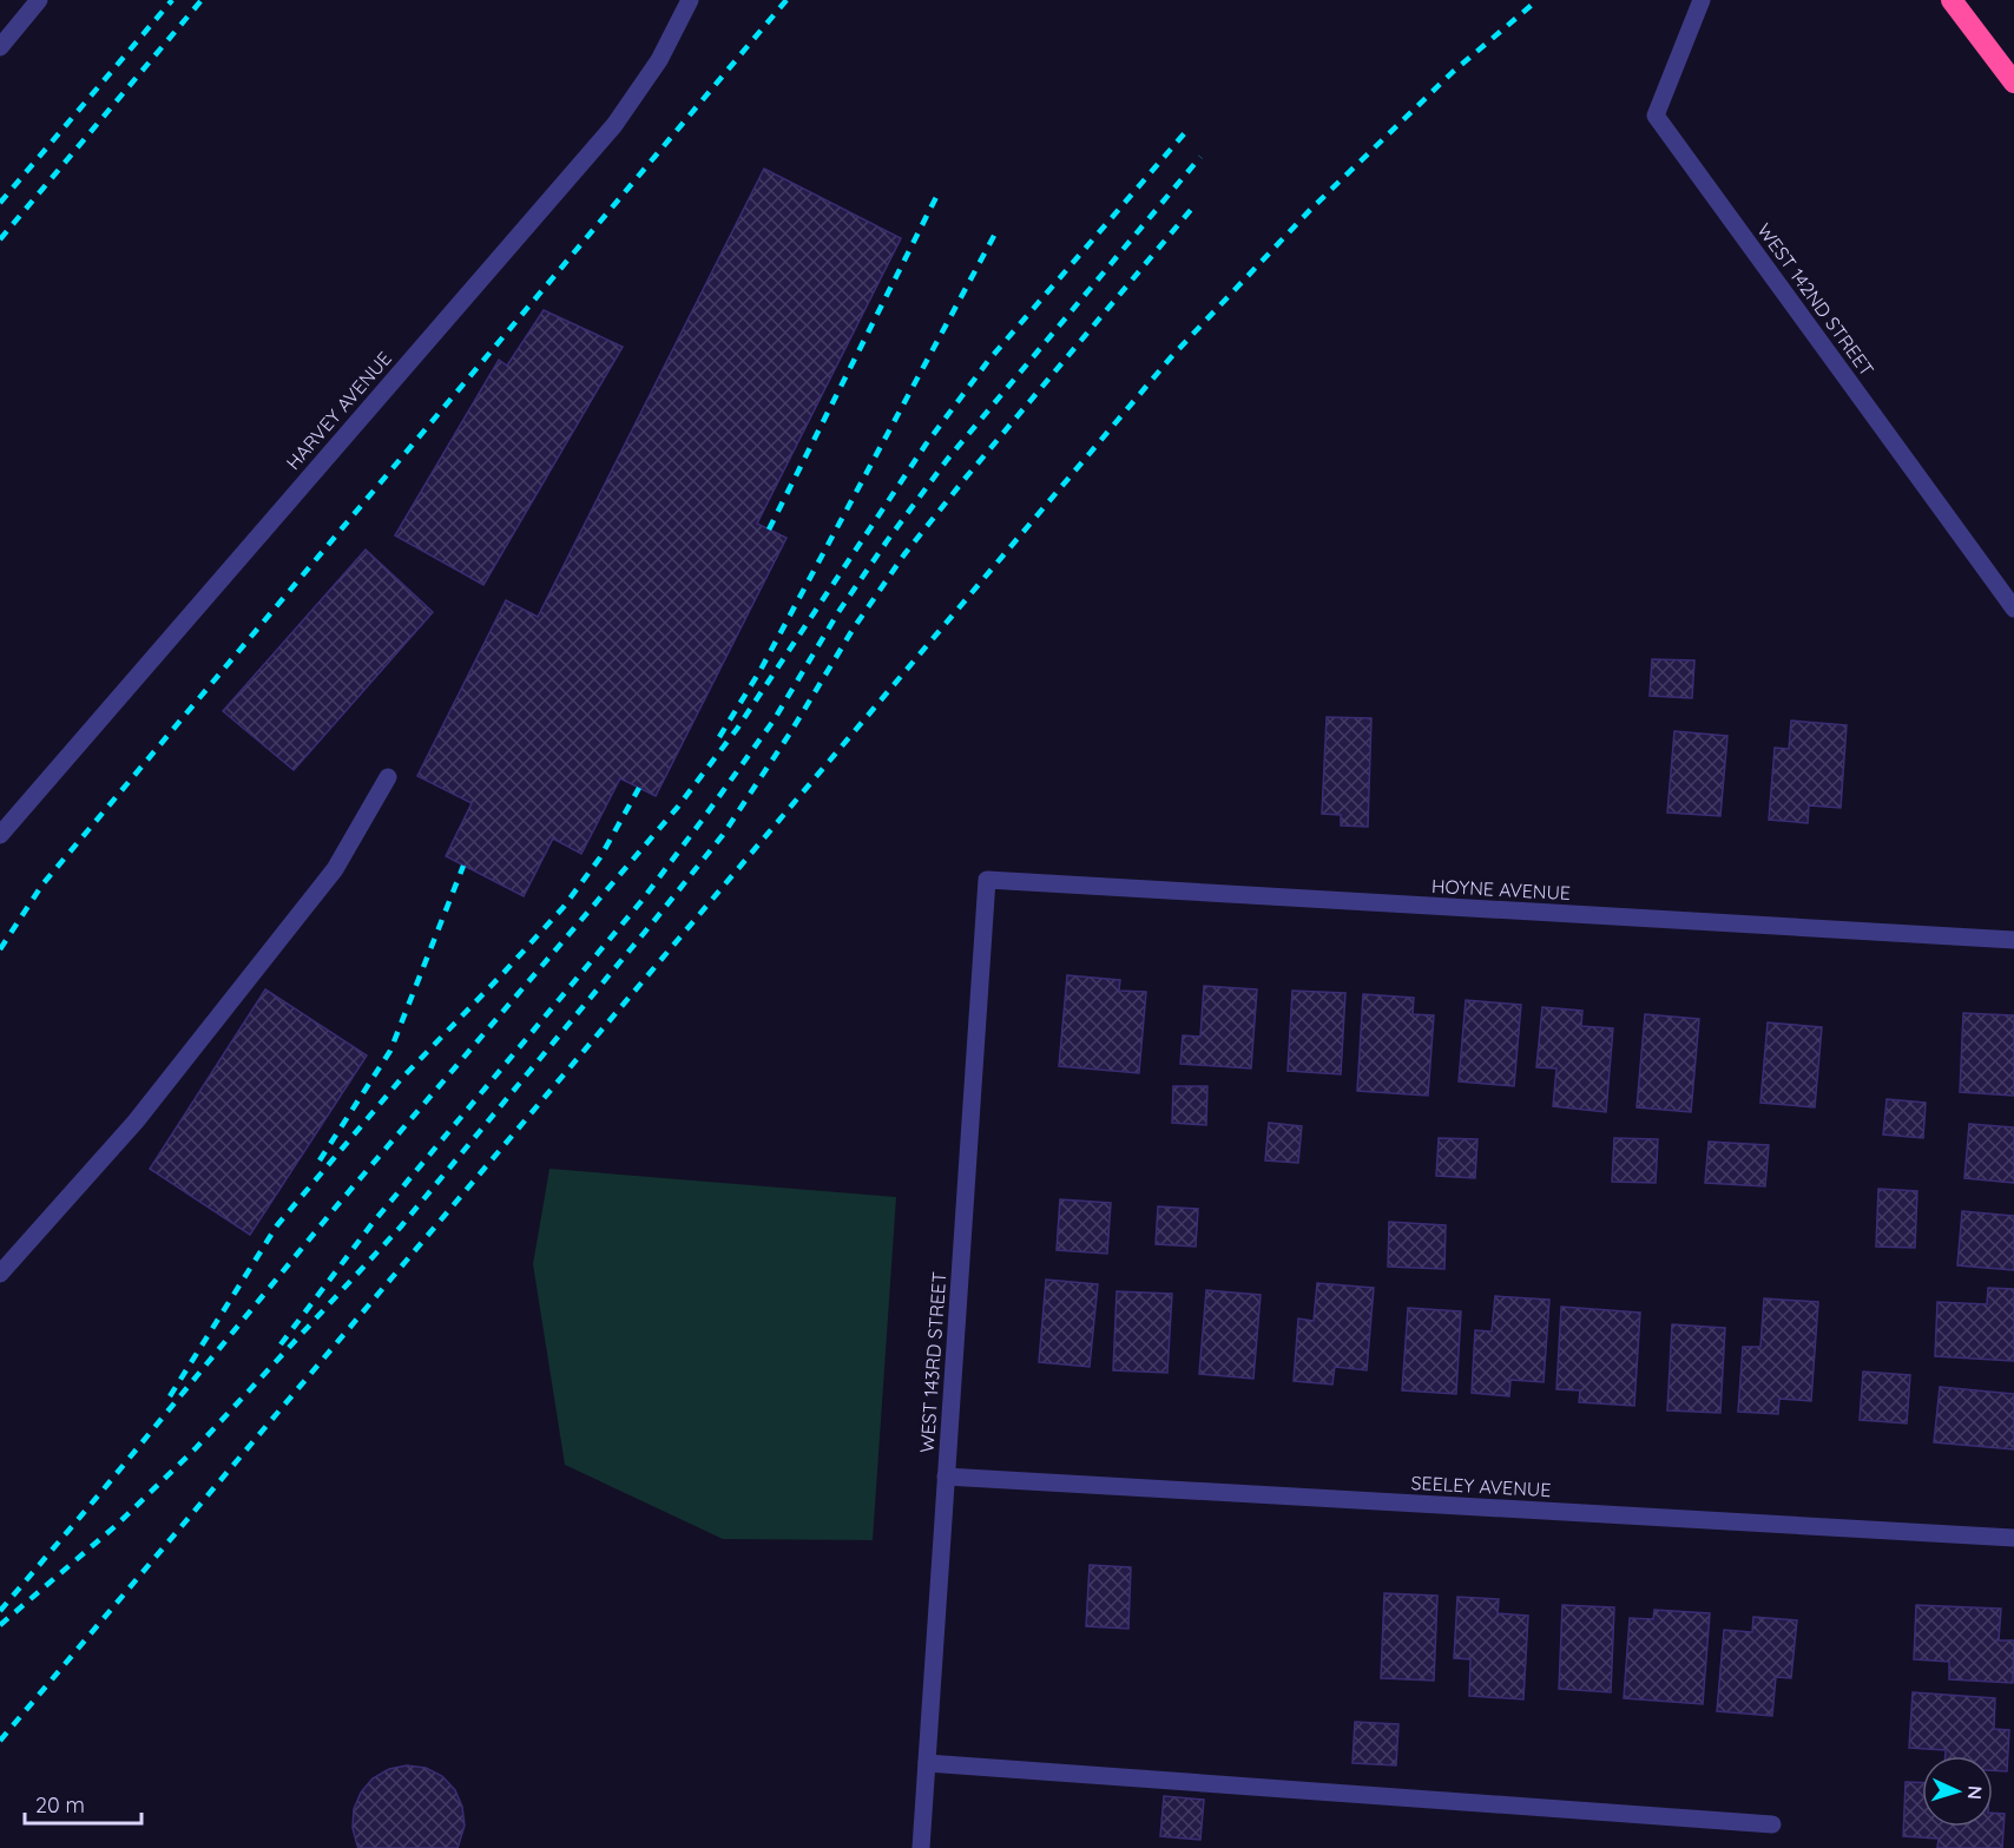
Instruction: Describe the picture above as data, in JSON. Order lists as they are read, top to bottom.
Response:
{
  "streets": {
    "street": [
      "WEST 142ND STREET",
      "HARVEY AVENUE",
      "HOYNE AVENUE",
      "WEST 143RD STREET",
      "SEELEY AVENUE"
    ]
  },
  "crossings": [
    ["HOYNE AVENUE", "WEST 143RD STREET"],
    ["WEST 143RD STREET", "SEELEY AVENUE"]
  ],
  "scale_bar": "20 m",
  "north": "right"
}
